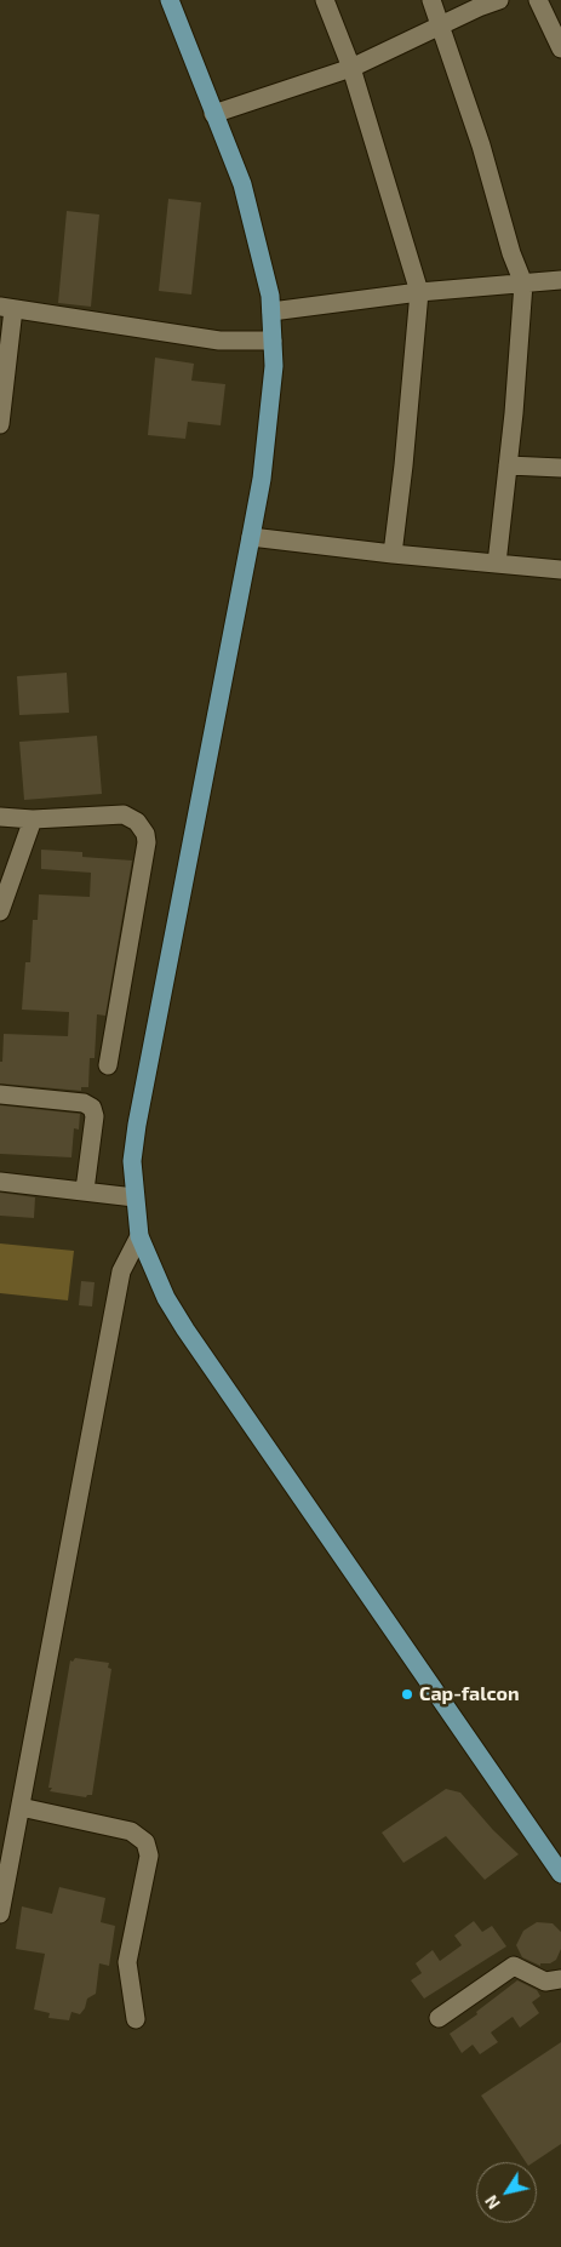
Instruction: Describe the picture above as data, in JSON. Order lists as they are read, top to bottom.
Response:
{
  "places": ["Cap-falcon"],
  "north": "bottom left"
}
